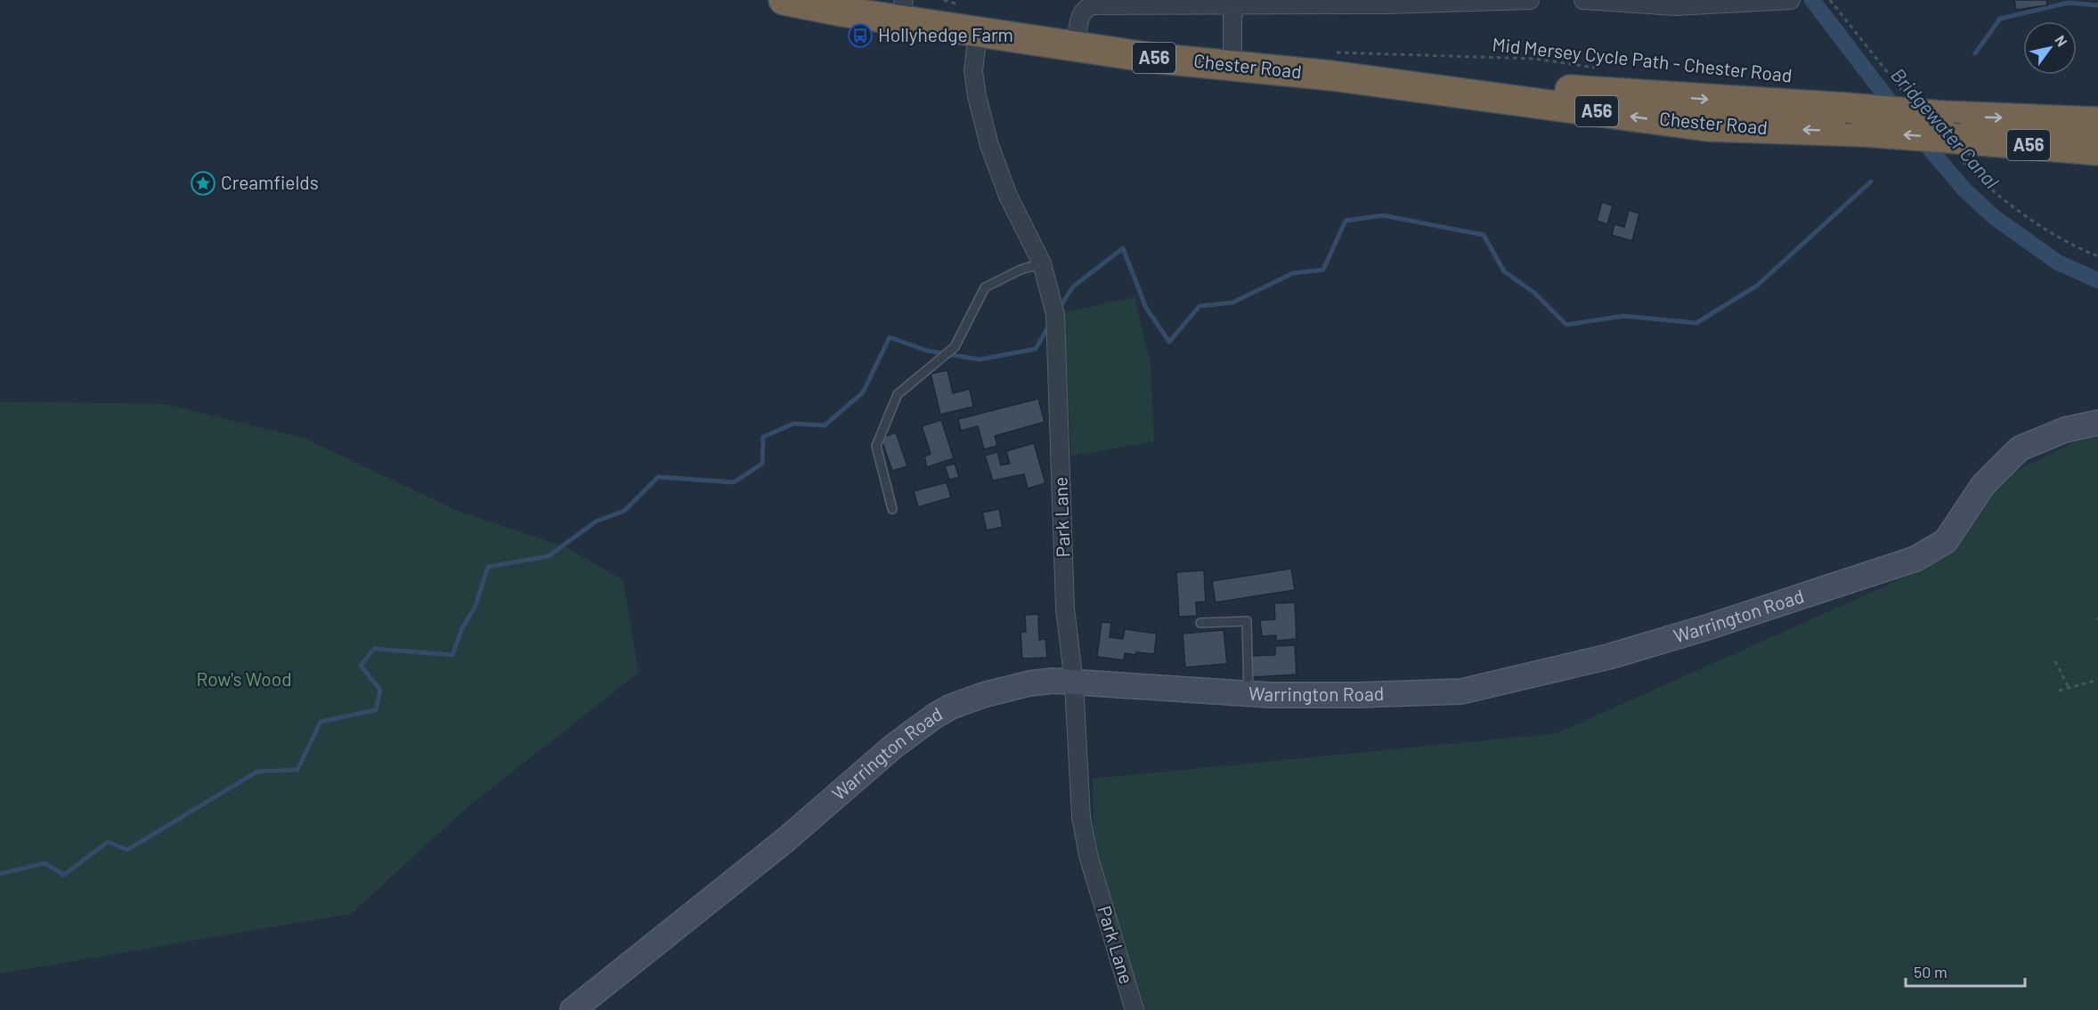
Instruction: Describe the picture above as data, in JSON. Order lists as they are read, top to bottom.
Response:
{
  "streets": {
    "highway": ["A56", "Chester Road"],
    "street": ["Park Lane", "Warrington Road"],
    "path": ["Mid Mersey Cycle Path - Chester Road"]
  },
  "crossings": [
    ["Mid Mersey Cycle Path - Chester Road", "Chester Road"],
    ["Chester Road", "Park Lane"],
    ["Park Lane", "Warrington Road"]
  ],
  "water": ["Bridgewater Canal"],
  "parks": ["Row's Wood"],
  "places": {
    "bus stop": ["Hollyhedge Farm"],
    "place": ["Creamfields"]
  },
  "scale_bar": "50 m",
  "north": "top right"
}
